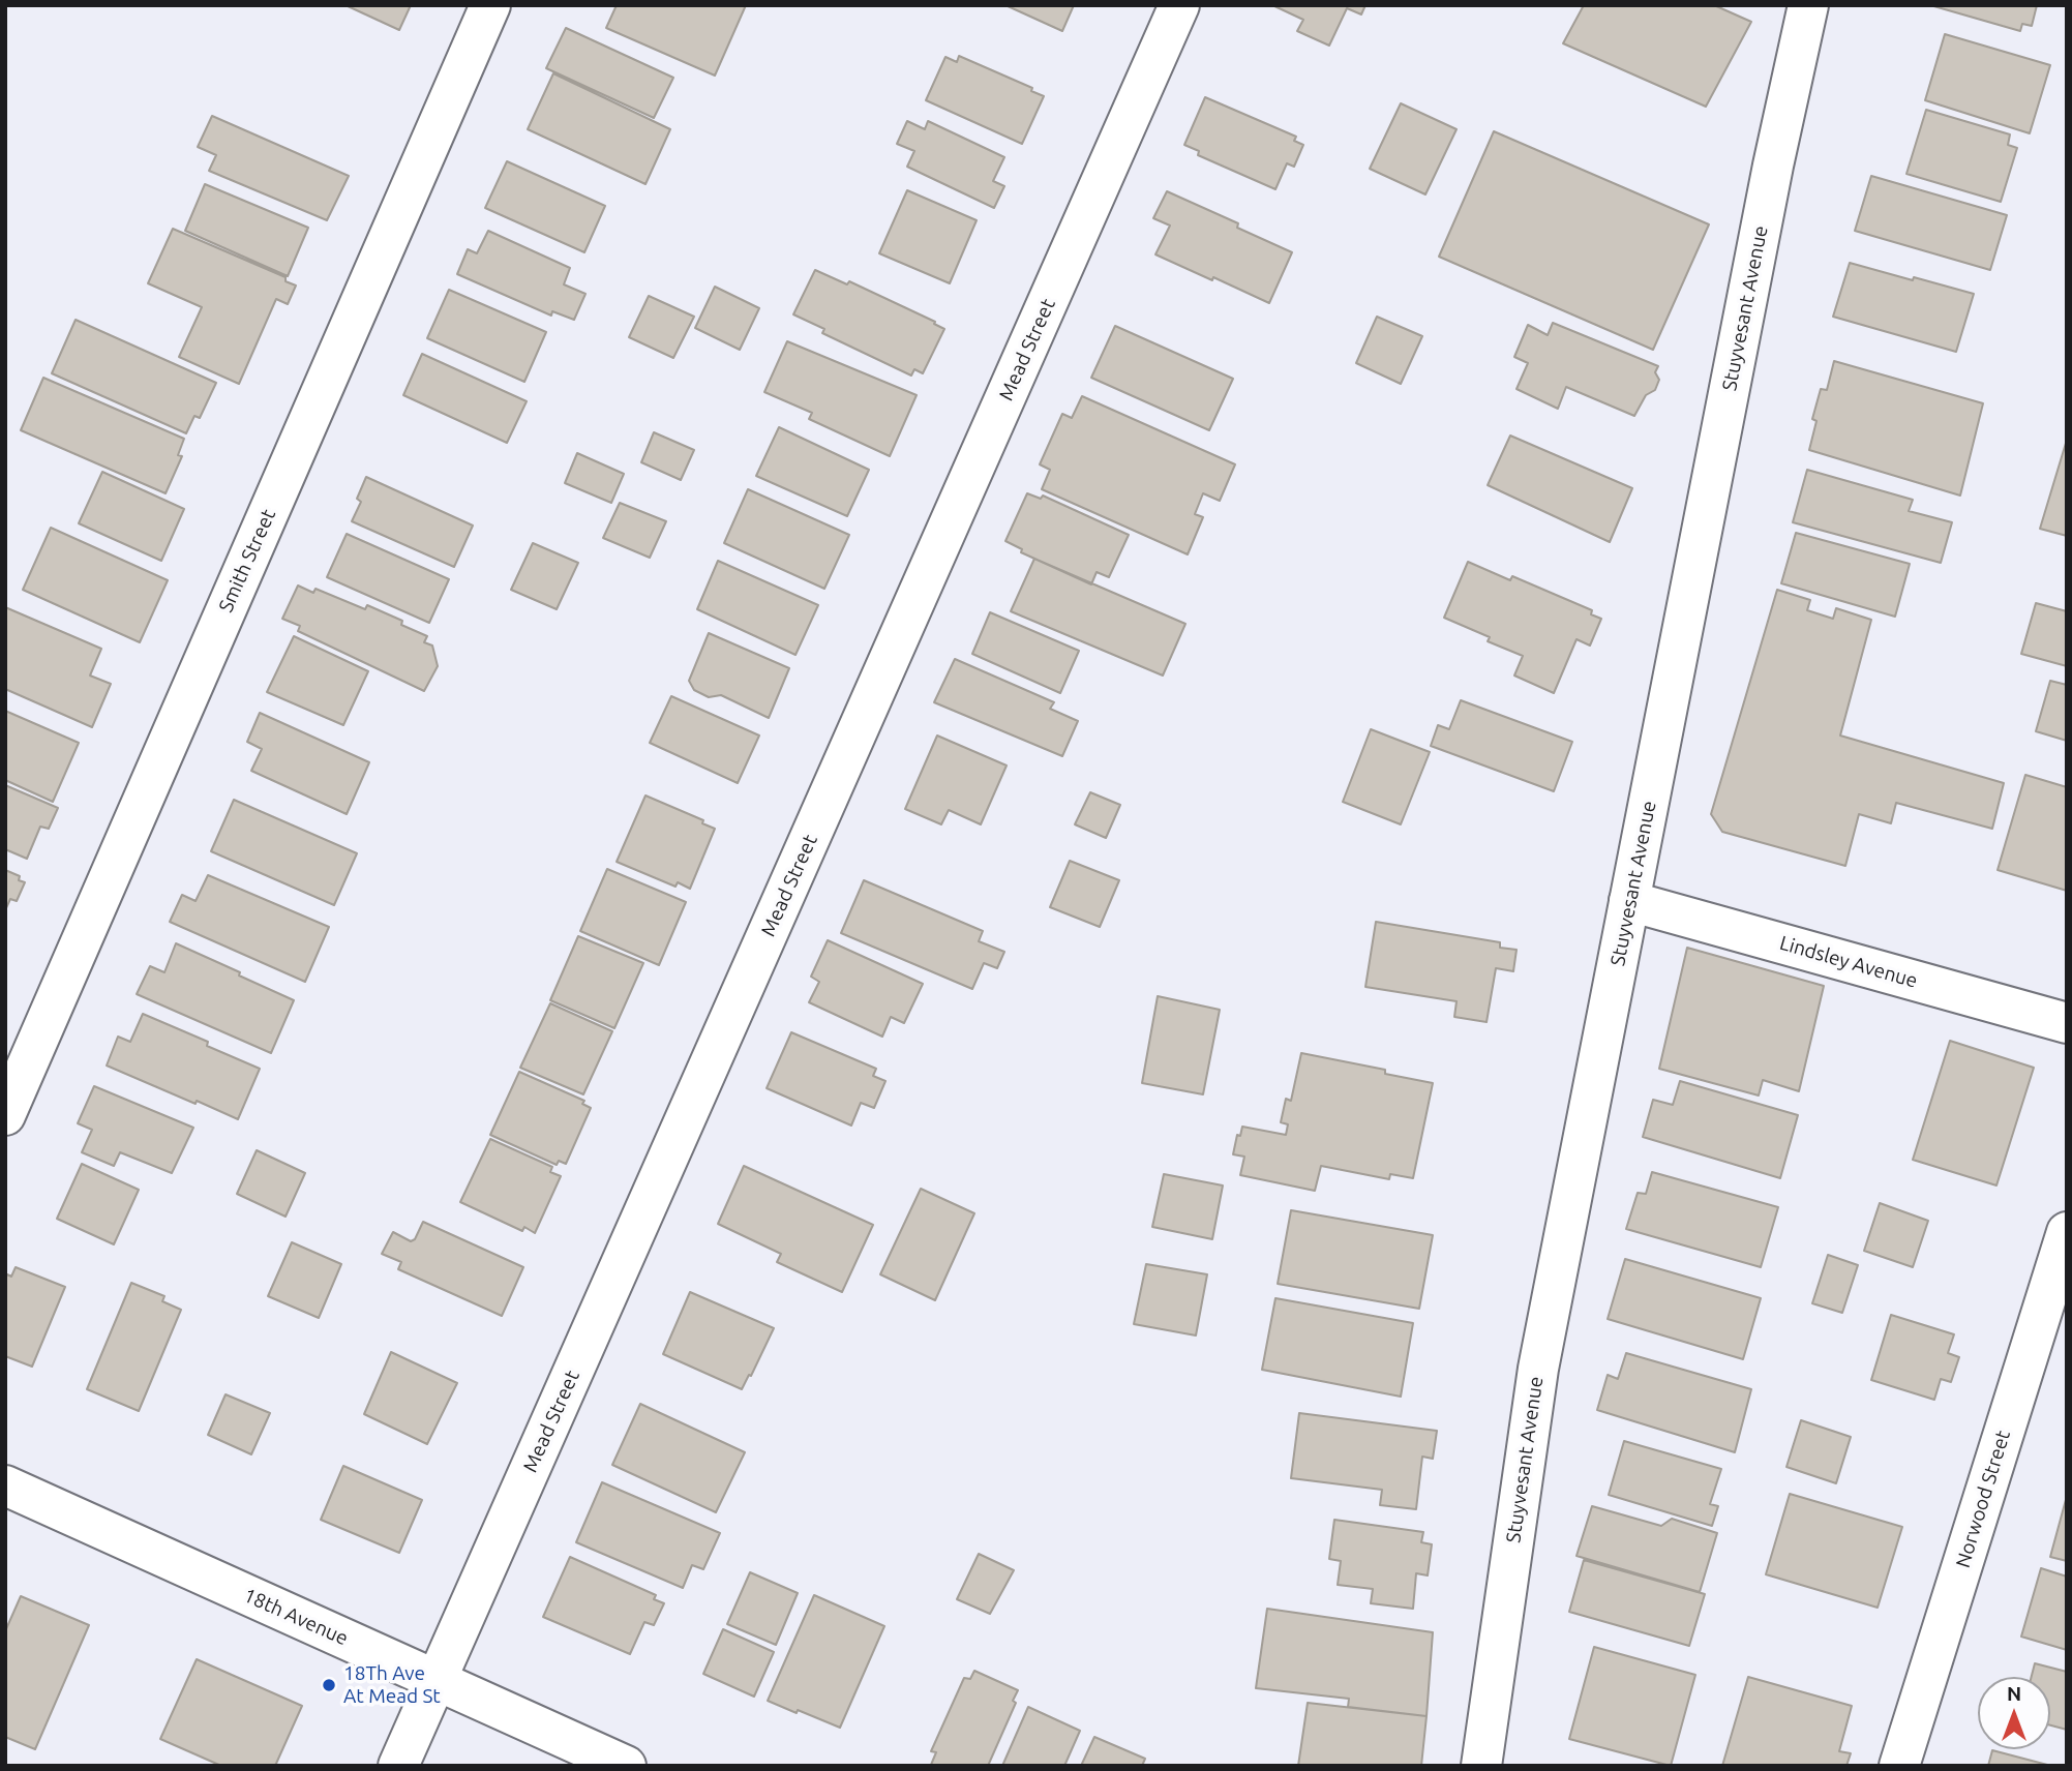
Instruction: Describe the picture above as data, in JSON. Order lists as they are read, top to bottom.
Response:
{
  "streets": {
    "street": [
      "Stuyvesant Avenue",
      "Mead Street",
      "Smith Street",
      "Lindsley Avenue",
      "Norwood Street",
      "18th Avenue"
    ]
  },
  "crossings": [
    ["Stuyvesant Avenue", "Lindsley Avenue"],
    ["Mead Street", "18th Avenue"]
  ],
  "places": ["18Th Ave At Mead St"],
  "north": "top"
}
